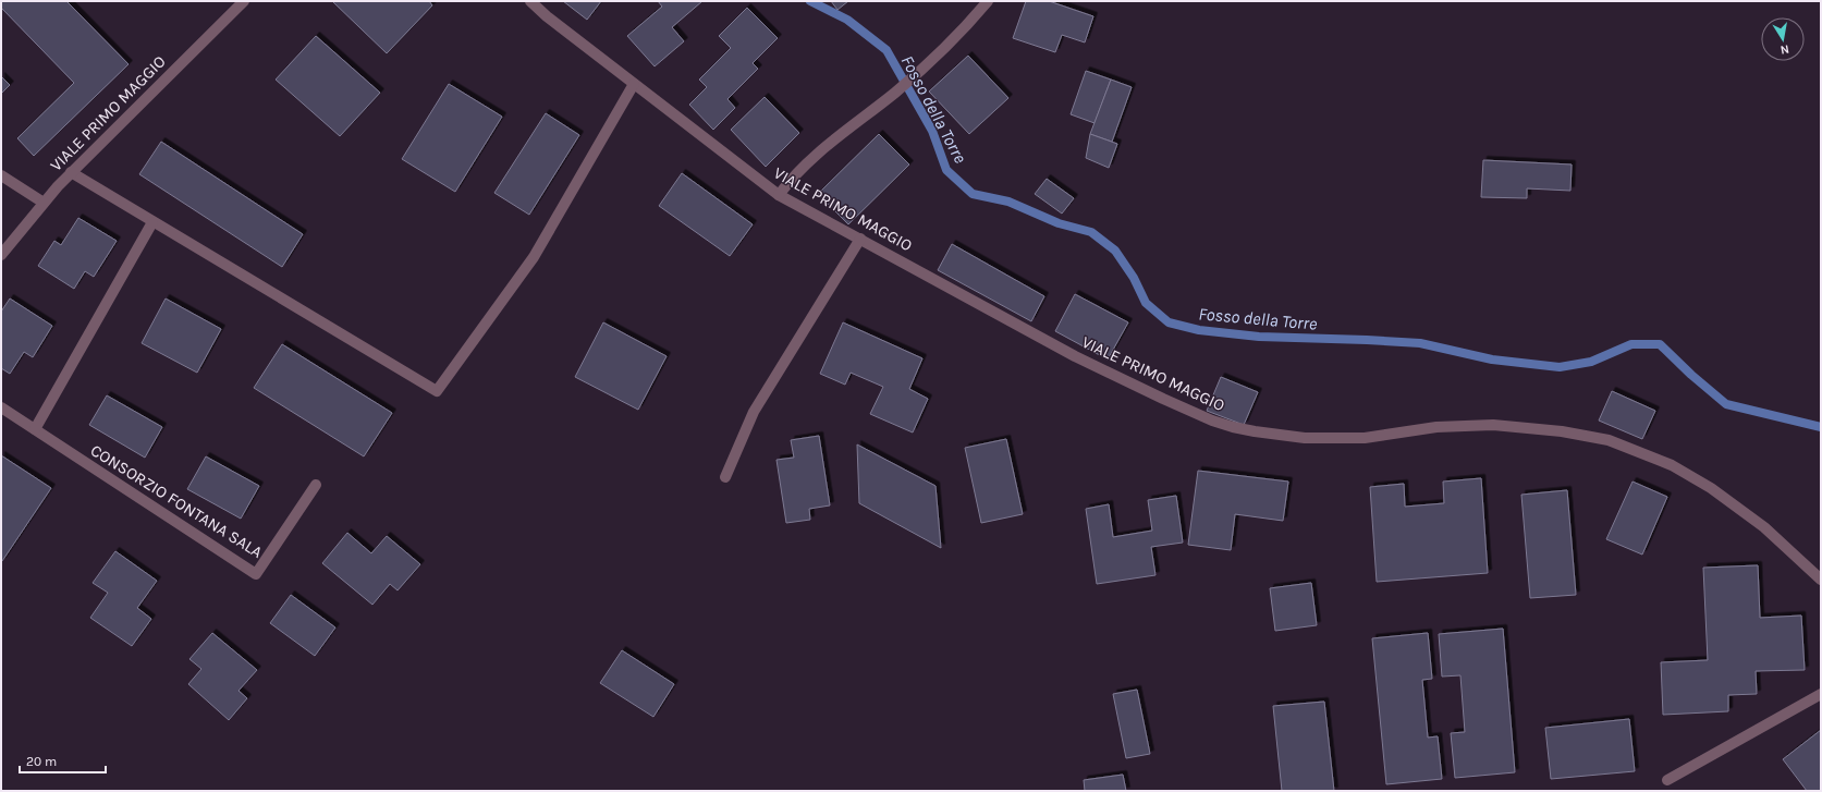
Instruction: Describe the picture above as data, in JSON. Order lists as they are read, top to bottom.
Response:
{
  "streets": {
    "street": ["VIALE PRIMO MAGGIO", "CONSORZIO FONTANA SALA"]
  },
  "water": ["Fosso della Torre"],
  "scale_bar": "20 m",
  "north": "bottom"
}
